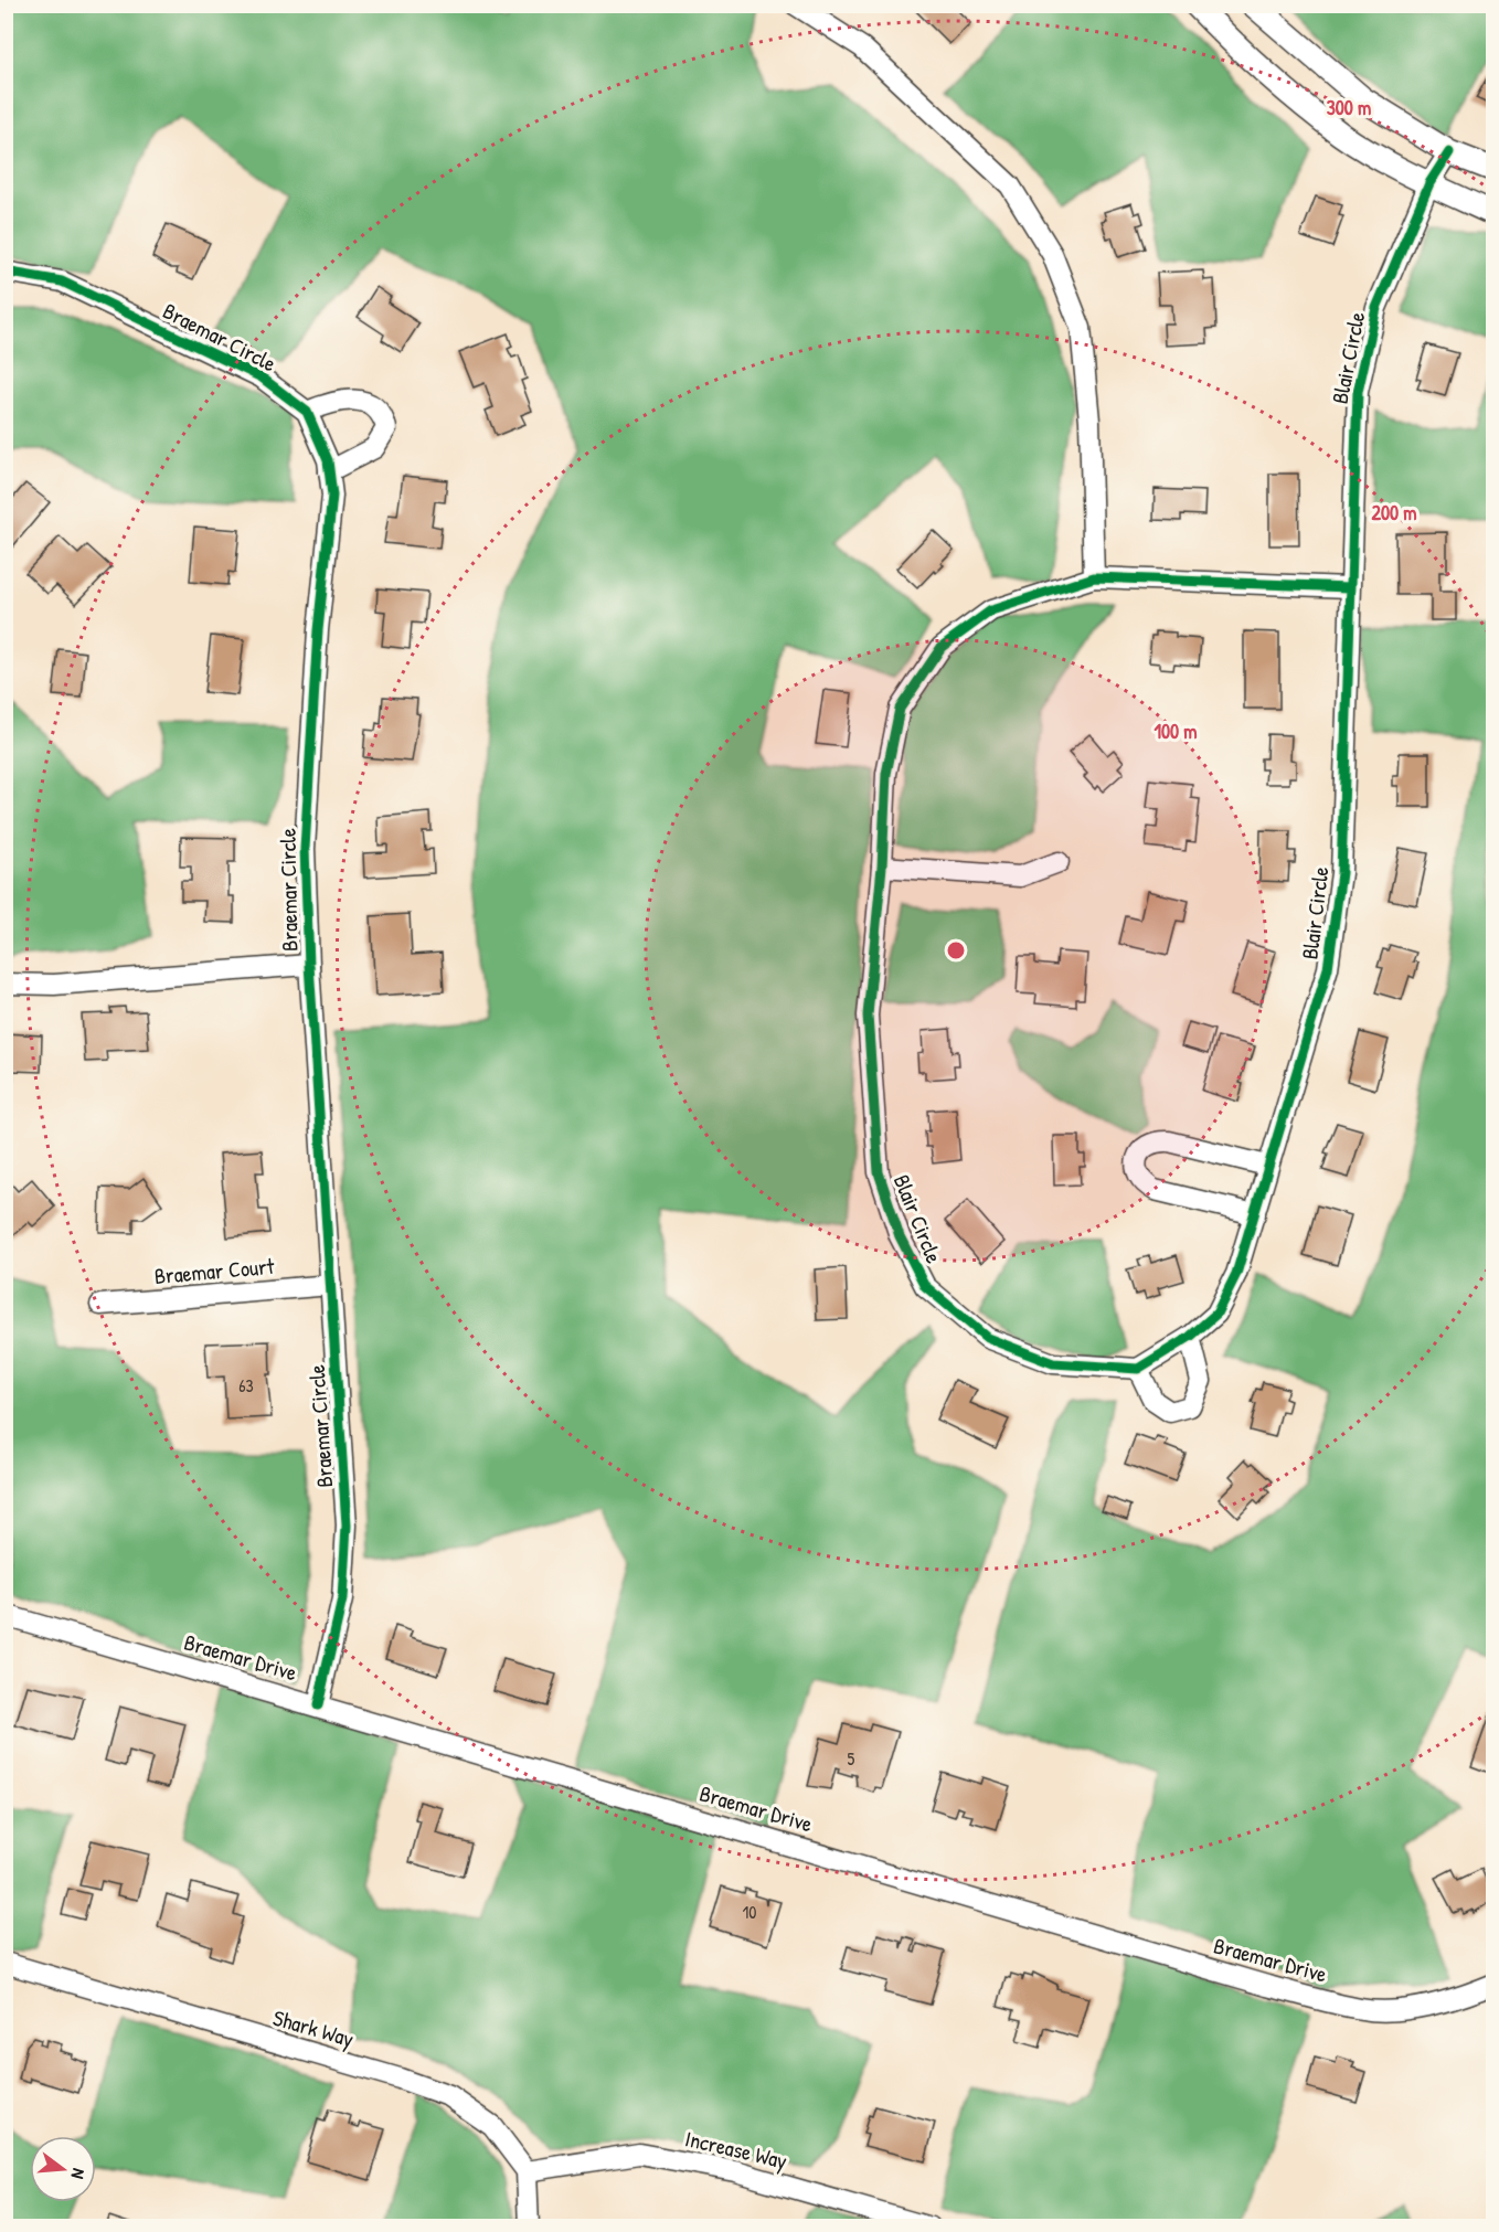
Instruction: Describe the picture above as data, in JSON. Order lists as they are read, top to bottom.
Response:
{
  "streets": {
    "street": [
      "Braemar Circle",
      "Blair Circle",
      "Braemar Court",
      "Braemar Drive",
      "Shark Way",
      "Increase Way"
    ]
  },
  "crossings": [
    ["Braemar Circle", "Braemar Court"],
    ["Braemar Circle", "Braemar Drive"],
    ["Shark Way", "Increase Way"]
  ],
  "house_numbers": ["63", "5", "10"],
  "north": "right",
  "rings": ["300 m", "200 m", "100 m"]
}
